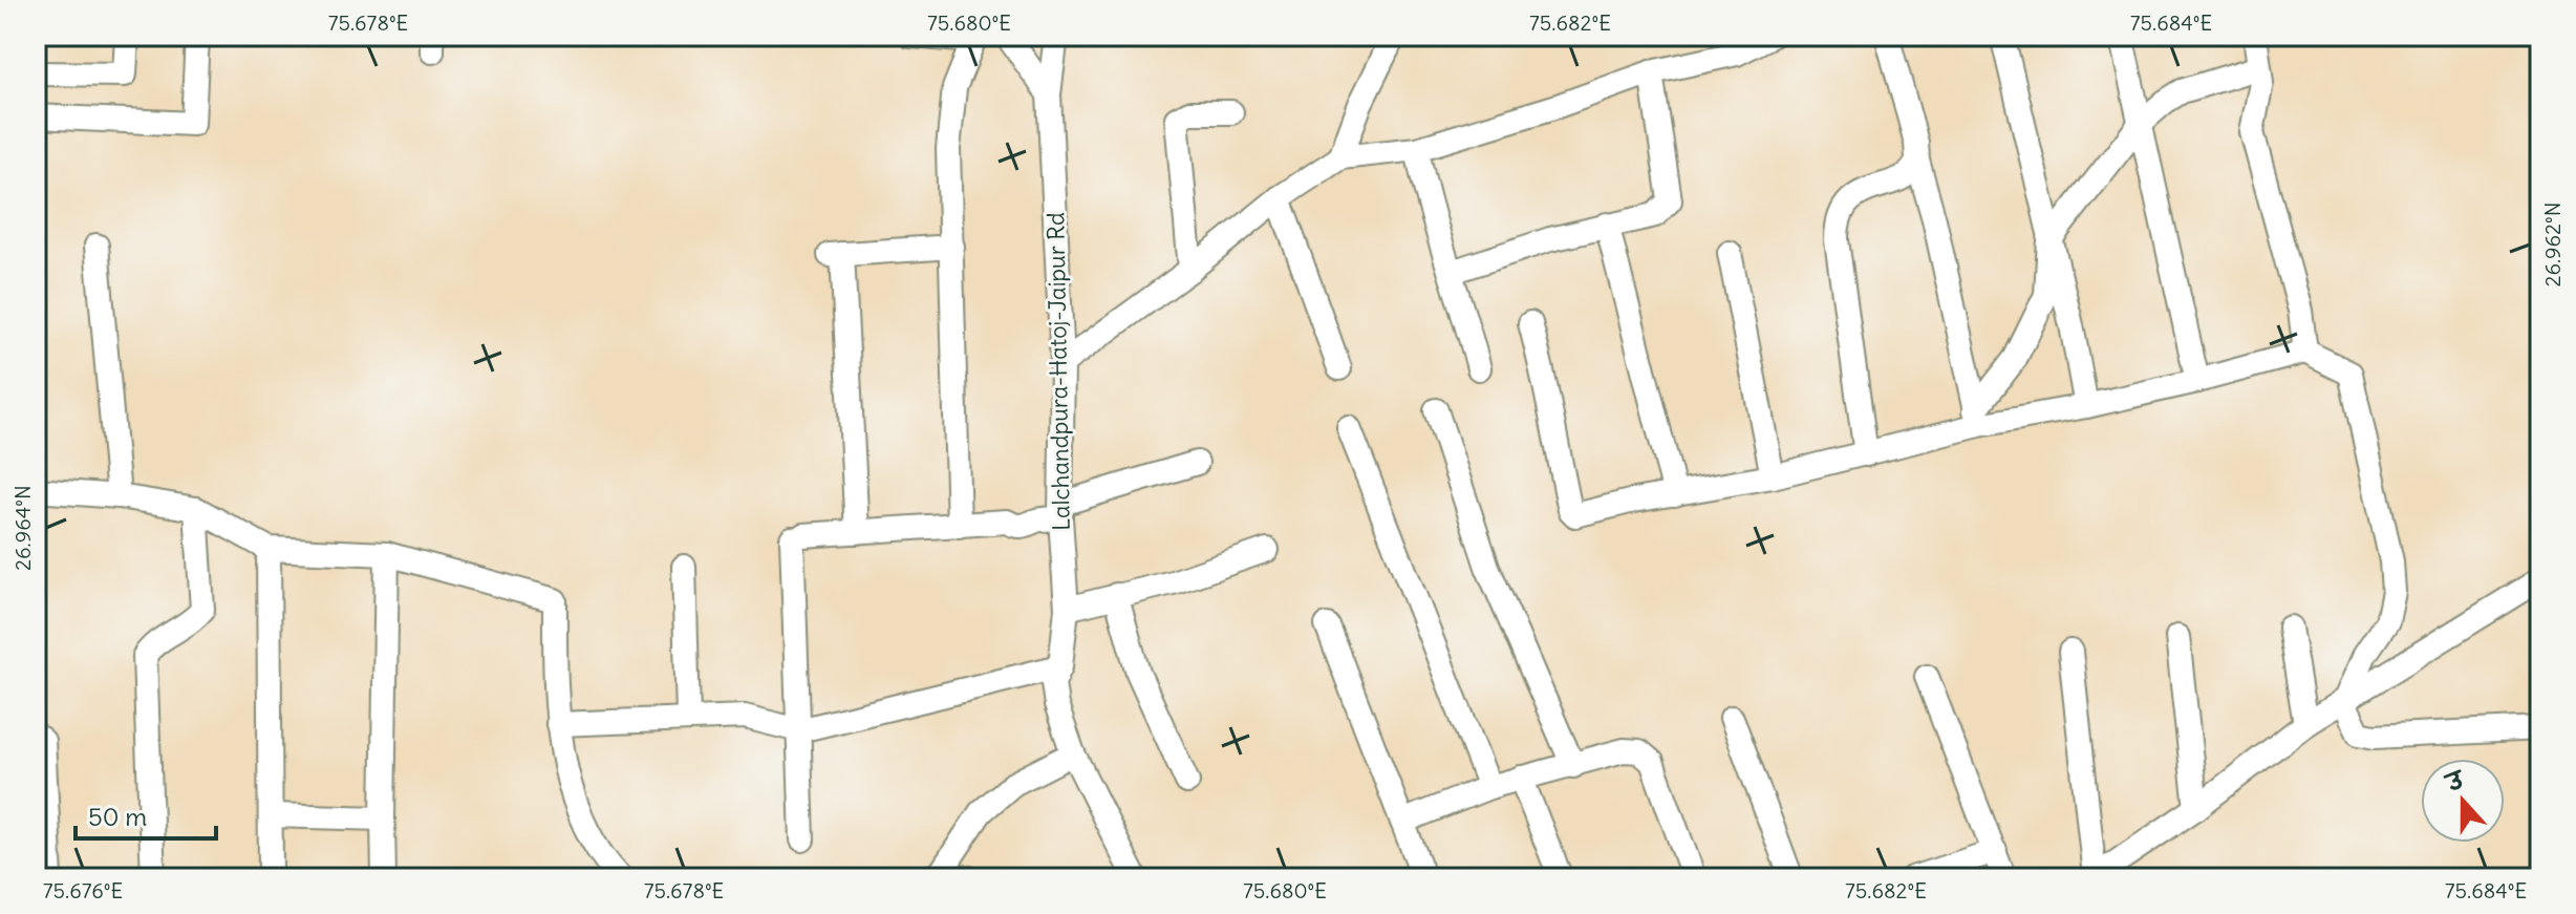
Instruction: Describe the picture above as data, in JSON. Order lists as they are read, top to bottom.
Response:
{
  "streets": {
    "street": ["Lalchandpura-Hatoj-Jaipur Rd"]
  },
  "scale_bar": "50 m",
  "north": "top",
  "coordinates": [
    "75.678°E",
    "75.680°E",
    "75.682°E",
    "75.684°E",
    "26.962°N",
    "26.964°N",
    "75.676°E"
  ]
}
